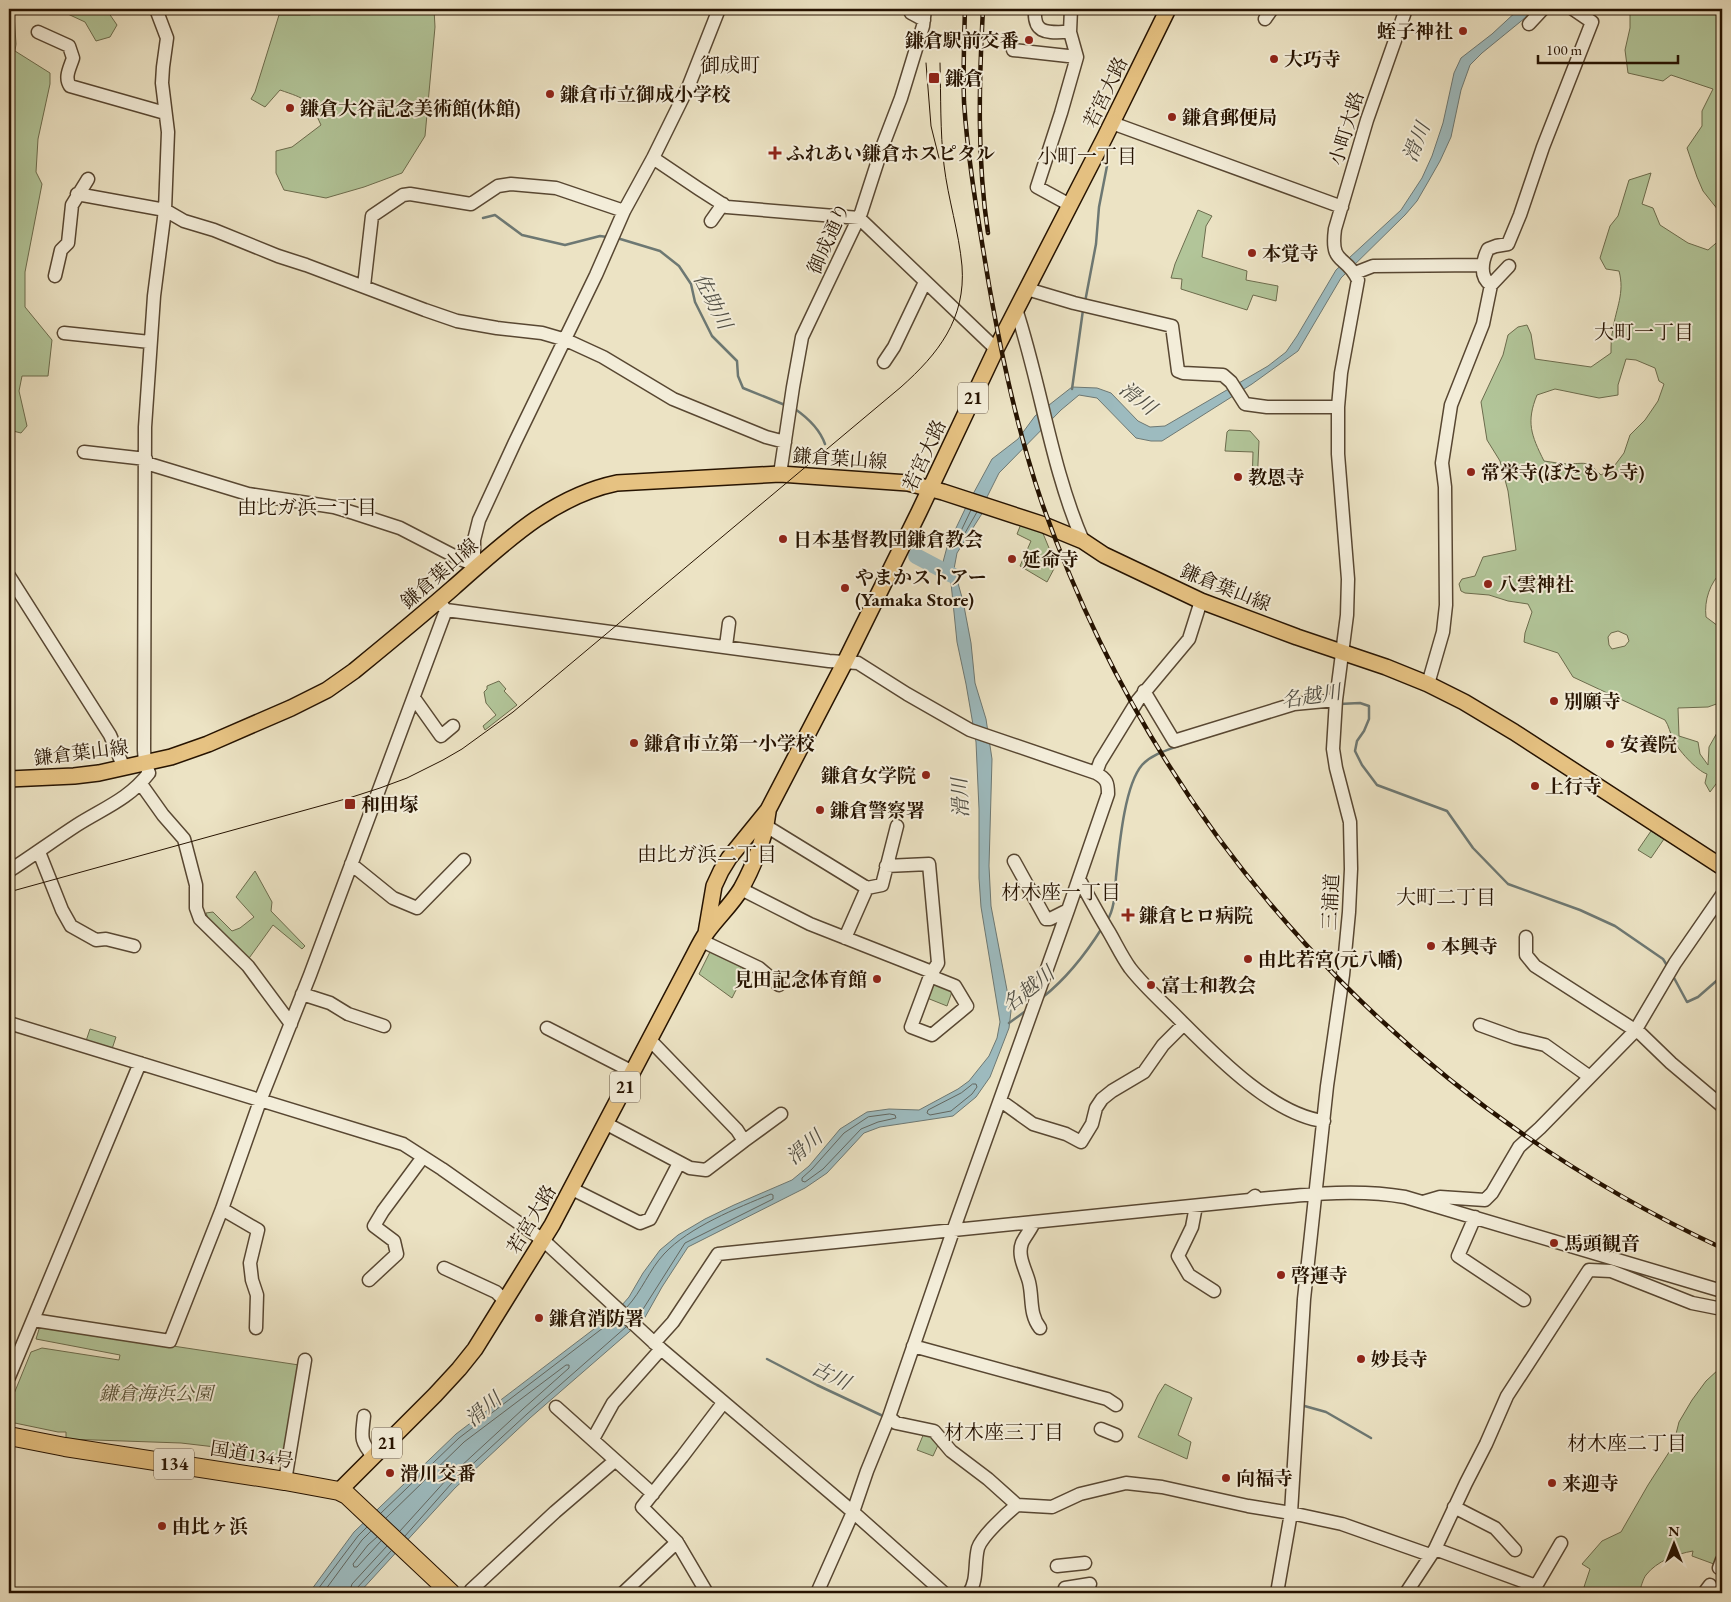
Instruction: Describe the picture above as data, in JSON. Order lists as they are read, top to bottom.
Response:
{
  "streets": {
    "highway": ["国道134号", "134"],
    "main road": ["若宮大路", "21", "鎌倉葉山線"],
    "street": ["小町大路", "御成通り", "三浦道"]
  },
  "crossings": [
    ["若宮大路", "鎌倉葉山線"],
    ["若宮大路", "国道134号"],
    ["小町大路", "三浦道"],
    ["御成通り", "鎌倉葉山線"],
    ["鎌倉葉山線", "三浦道"]
  ],
  "districts": [
    "御成町",
    "小町一丁目",
    "大町一丁目",
    "由比ガ浜一丁目",
    "由比ガ浜二丁目",
    "材木座一丁目",
    "大町二丁目",
    "材木座三丁目",
    "材木座二丁目"
  ],
  "water": [
    "滑川",
    "佐助川",
    "名越川",
    "古川"
  ],
  "parks": ["鎌倉海浜公園"],
  "places": {
    "other": [
      "蛭子神社",
      "鎌倉駅前交番",
      "大巧寺",
      "鎌倉市立御成小学校",
      "鎌倉大谷記念美術館(休館)",
      "鎌倉郵便局",
      "本覚寺",
      "常栄寺(ぼたもち寺)",
      "教恩寺",
      "日本基督教団鎌倉教会",
      "延命寺",
      "八雲神社",
      "やまかストアー (Yamaka Store)",
      "別願寺",
      "鎌倉市立第一小学校",
      "安養院",
      "鎌倉女学院",
      "上行寺",
      "鎌倉警察署",
      "本興寺",
      "由比若宮(元八幡)",
      "見田記念体育館",
      "富士和教会",
      "馬頭観音",
      "啓運寺",
      "鎌倉消防署",
      "妙長寺",
      "滑川交番",
      "向福寺",
      "来迎寺",
      "由比ヶ浜"
    ],
    "transit": ["鎌倉", "和田塚"],
    "health": ["ふれあい鎌倉ホスピタル", "鎌倉ヒロ病院"]
  },
  "scale_bar": "100 m",
  "north": "top"
}
